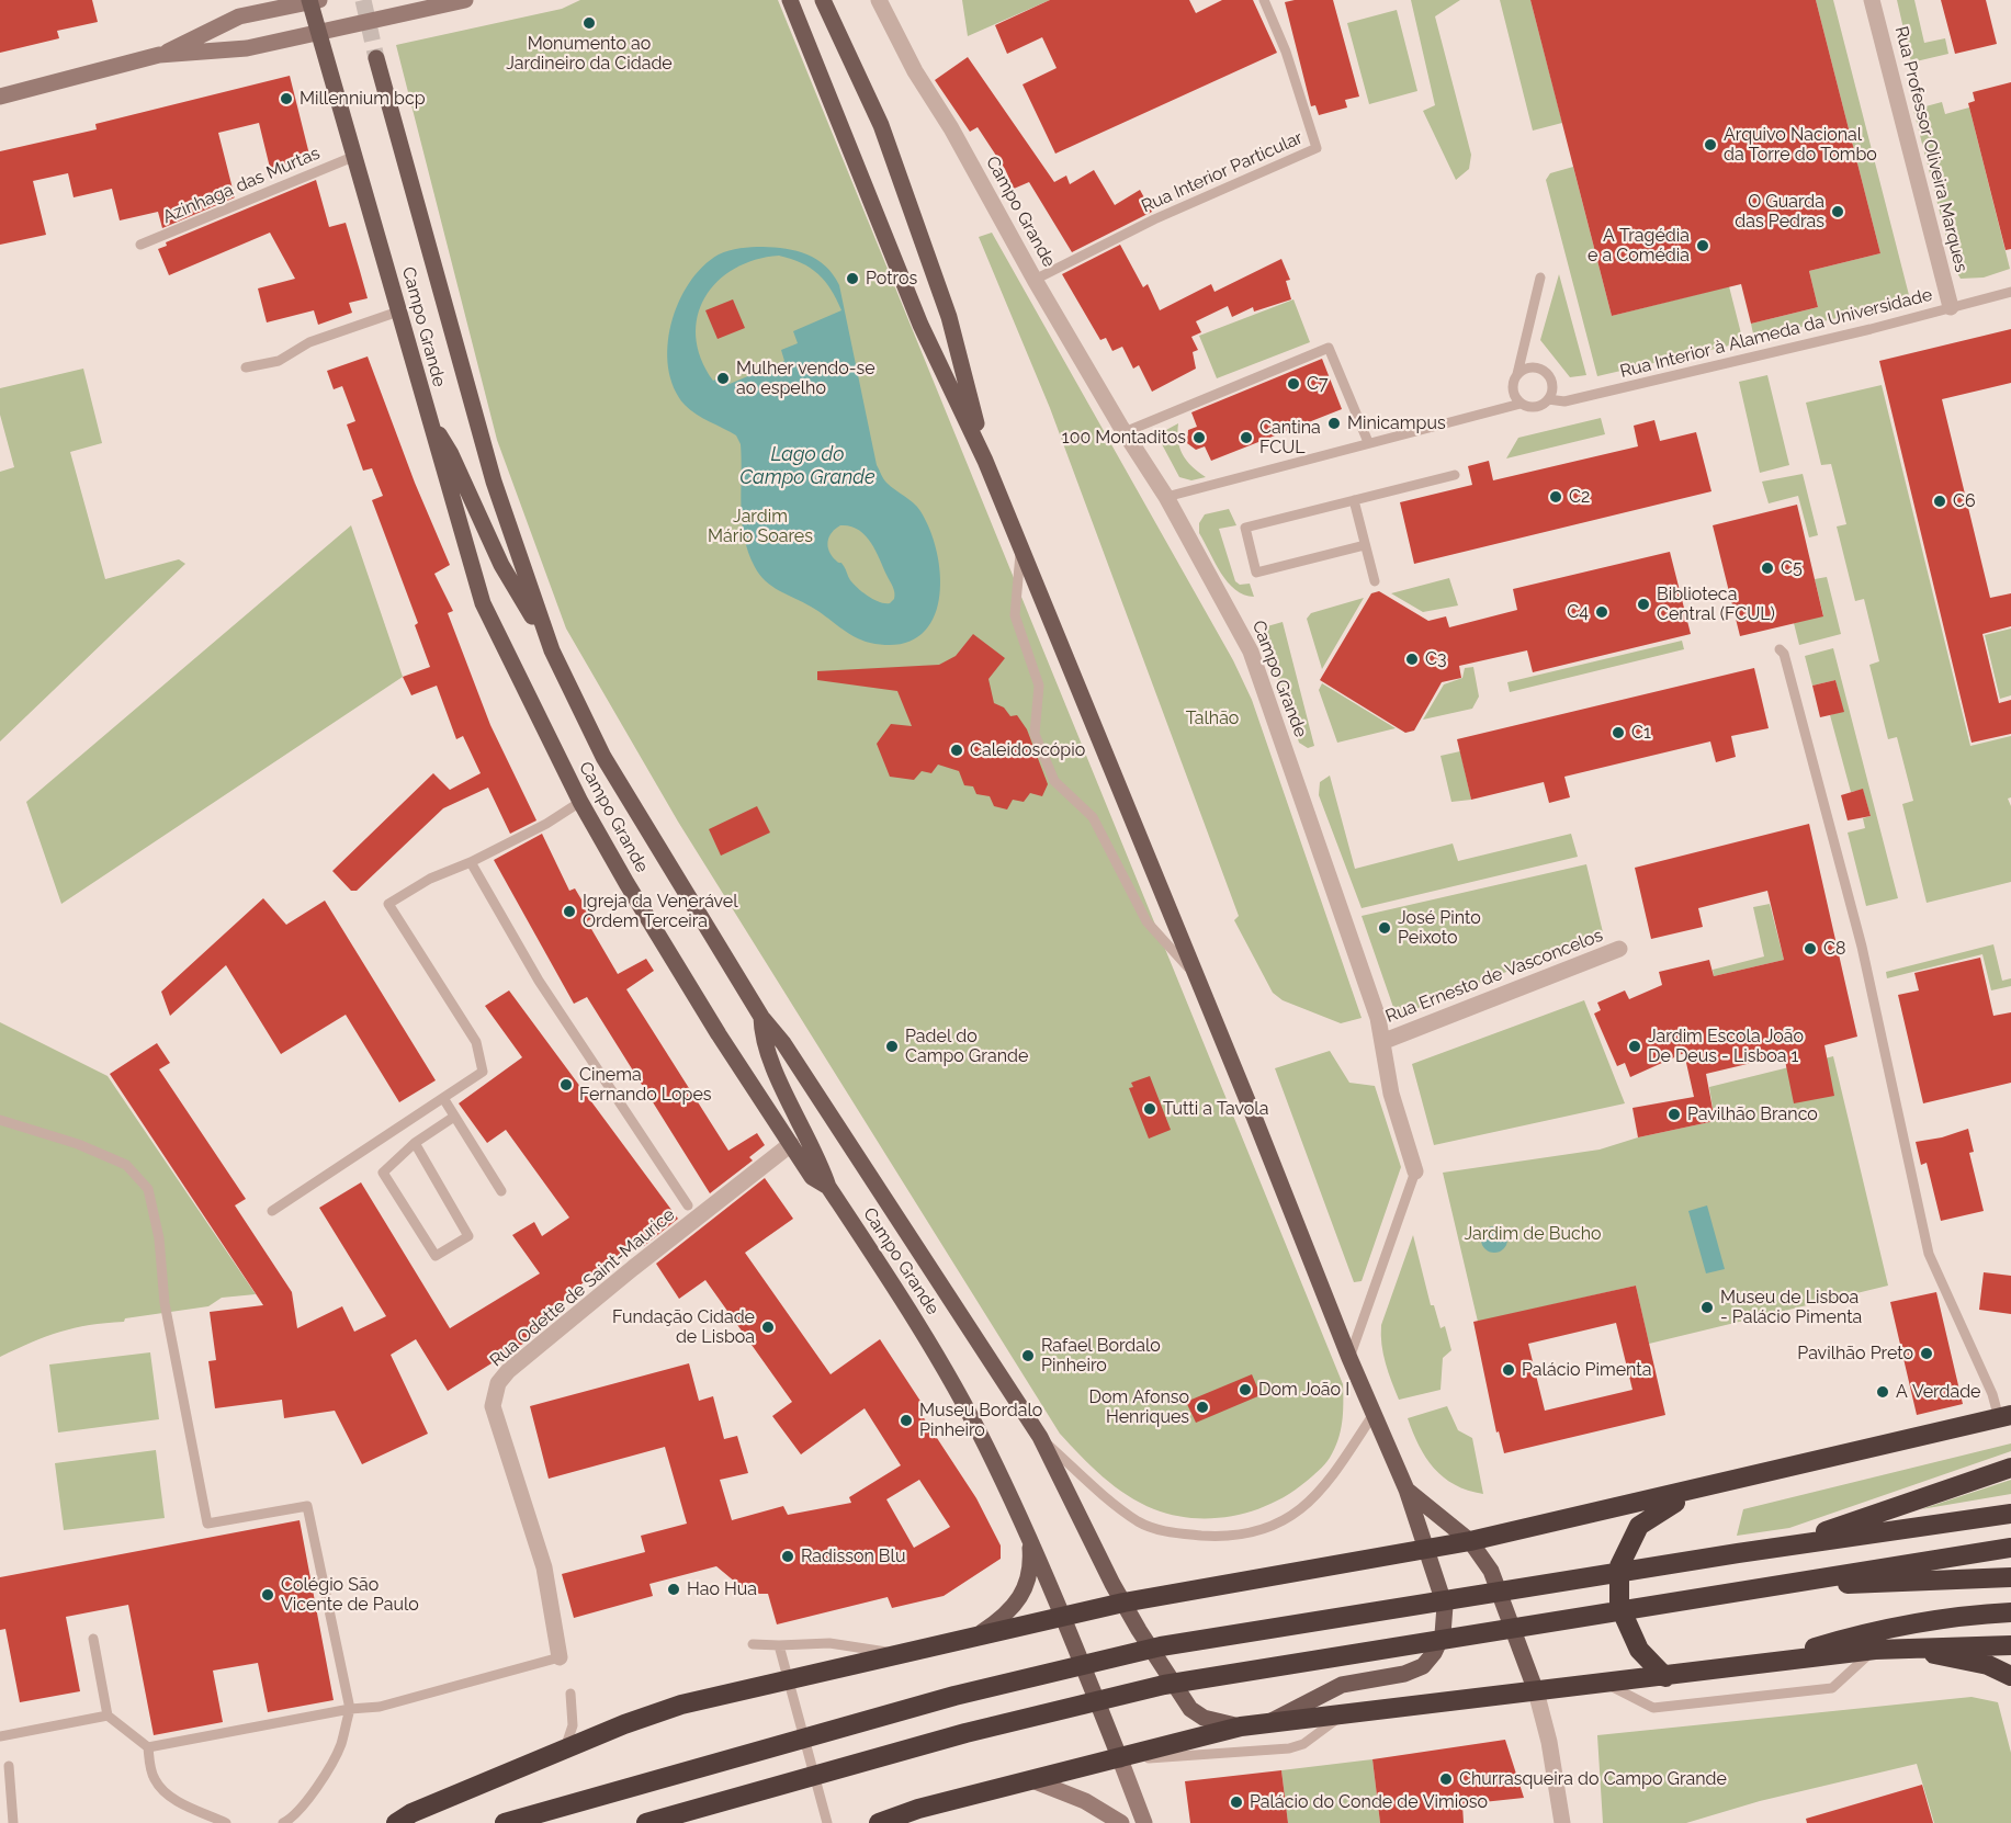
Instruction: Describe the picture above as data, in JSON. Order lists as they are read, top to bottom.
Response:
{
  "streets": {
    "main road": ["Campo Grande"],
    "street": ["Rua Professor Oliveira Marques", "Rua Ernesto de Vasconcelos", "Rua Odette de Saint-Maurice"],
    "lane": ["Rua Interior Particular", "Azinhaga das Murtas", "Rua Interior à Alameda da Universidade"]
  },
  "crossings": [
    ["Rua Professor Oliveira Marques", "Rua Interior à Alameda da Universidade"],
    ["Rua Interior Particular", "Campo Grande"],
    ["Azinhaga das Murtas", "Campo Grande"],
    ["Campo Grande", "Rua Interior à Alameda da Universidade"],
    ["Campo Grande", "Rua Ernesto de Vasconcelos"],
    ["Campo Grande", "Rua Odette de Saint-Maurice"]
  ],
  "water": ["Lago do Campo Grande"],
  "parks": ["Jardim Mário Soares", "Talhão", "Jardim de Bucho"],
  "places": [
    "Monumento ao Jardineiro da Cidade",
    "Millennium bcp",
    "Arquivo Nacional da Torre do Tombo",
    "O Guarda das Pedras",
    "A Tragédia e a Comédia",
    "Potros",
    "Mulher vendo-se ao espelho",
    "C7",
    "Minicampus",
    "100 Montaditos",
    "Cantina FCUL",
    "C2",
    "C6",
    "C5",
    "Biblioteca Central (FCUL)",
    "C4",
    "C3",
    "C1",
    "Caleidoscópio",
    "Igreja da Venerável Ordem Terceira",
    "José Pinto Peixoto",
    "C8",
    "Padel do Campo Grande",
    "Jardim Escola João De Deus - Lisboa 1",
    "Cinema Fernando Lopes",
    "Tutti a Tavola",
    "Pavilhão Branco",
    "Museu de Lisboa - Palácio Pimenta",
    "Fundação Cidade de Lisboa",
    "Pavilhão Preto",
    "Rafael Bordalo Pinheiro",
    "Palácio Pimenta",
    "Dom João I",
    "A Verdade",
    "Dom Afonso Henriques",
    "Museu Bordalo Pinheiro",
    "Radisson Blu",
    "Hao Hua",
    "Colégio São Vicente de Paulo",
    "Churrasqueira do Campo Grande",
    "Palácio do Conde de Vimioso"
  ]
}
